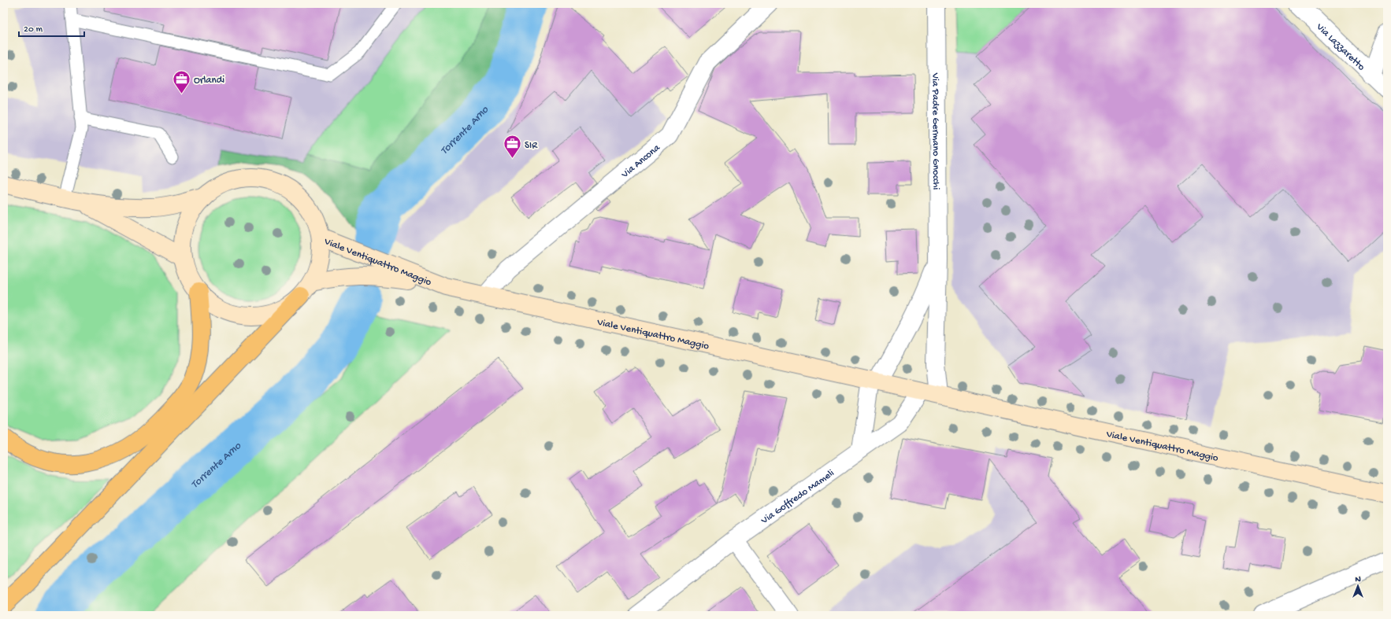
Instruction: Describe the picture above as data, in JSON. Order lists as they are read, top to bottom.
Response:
{
  "streets": {
    "main road": ["Viale Ventiquattro Maggio"],
    "street": [
      "Via Lazzaretto",
      "Via Padre Germano Gnocchi",
      "Via Ancona",
      "Via Goffredo Mameli"
    ]
  },
  "crossings": [
    ["Via Padre Germano Gnocchi", "Viale Ventiquattro Maggio"],
    ["Via Ancona", "Viale Ventiquattro Maggio"],
    ["Viale Ventiquattro Maggio", "Via Goffredo Mameli"]
  ],
  "water": ["Torrente Arno"],
  "places": {
    "office": ["Orlandi", "SIR"]
  },
  "scale_bar": "20 m",
  "north": "top"
}
